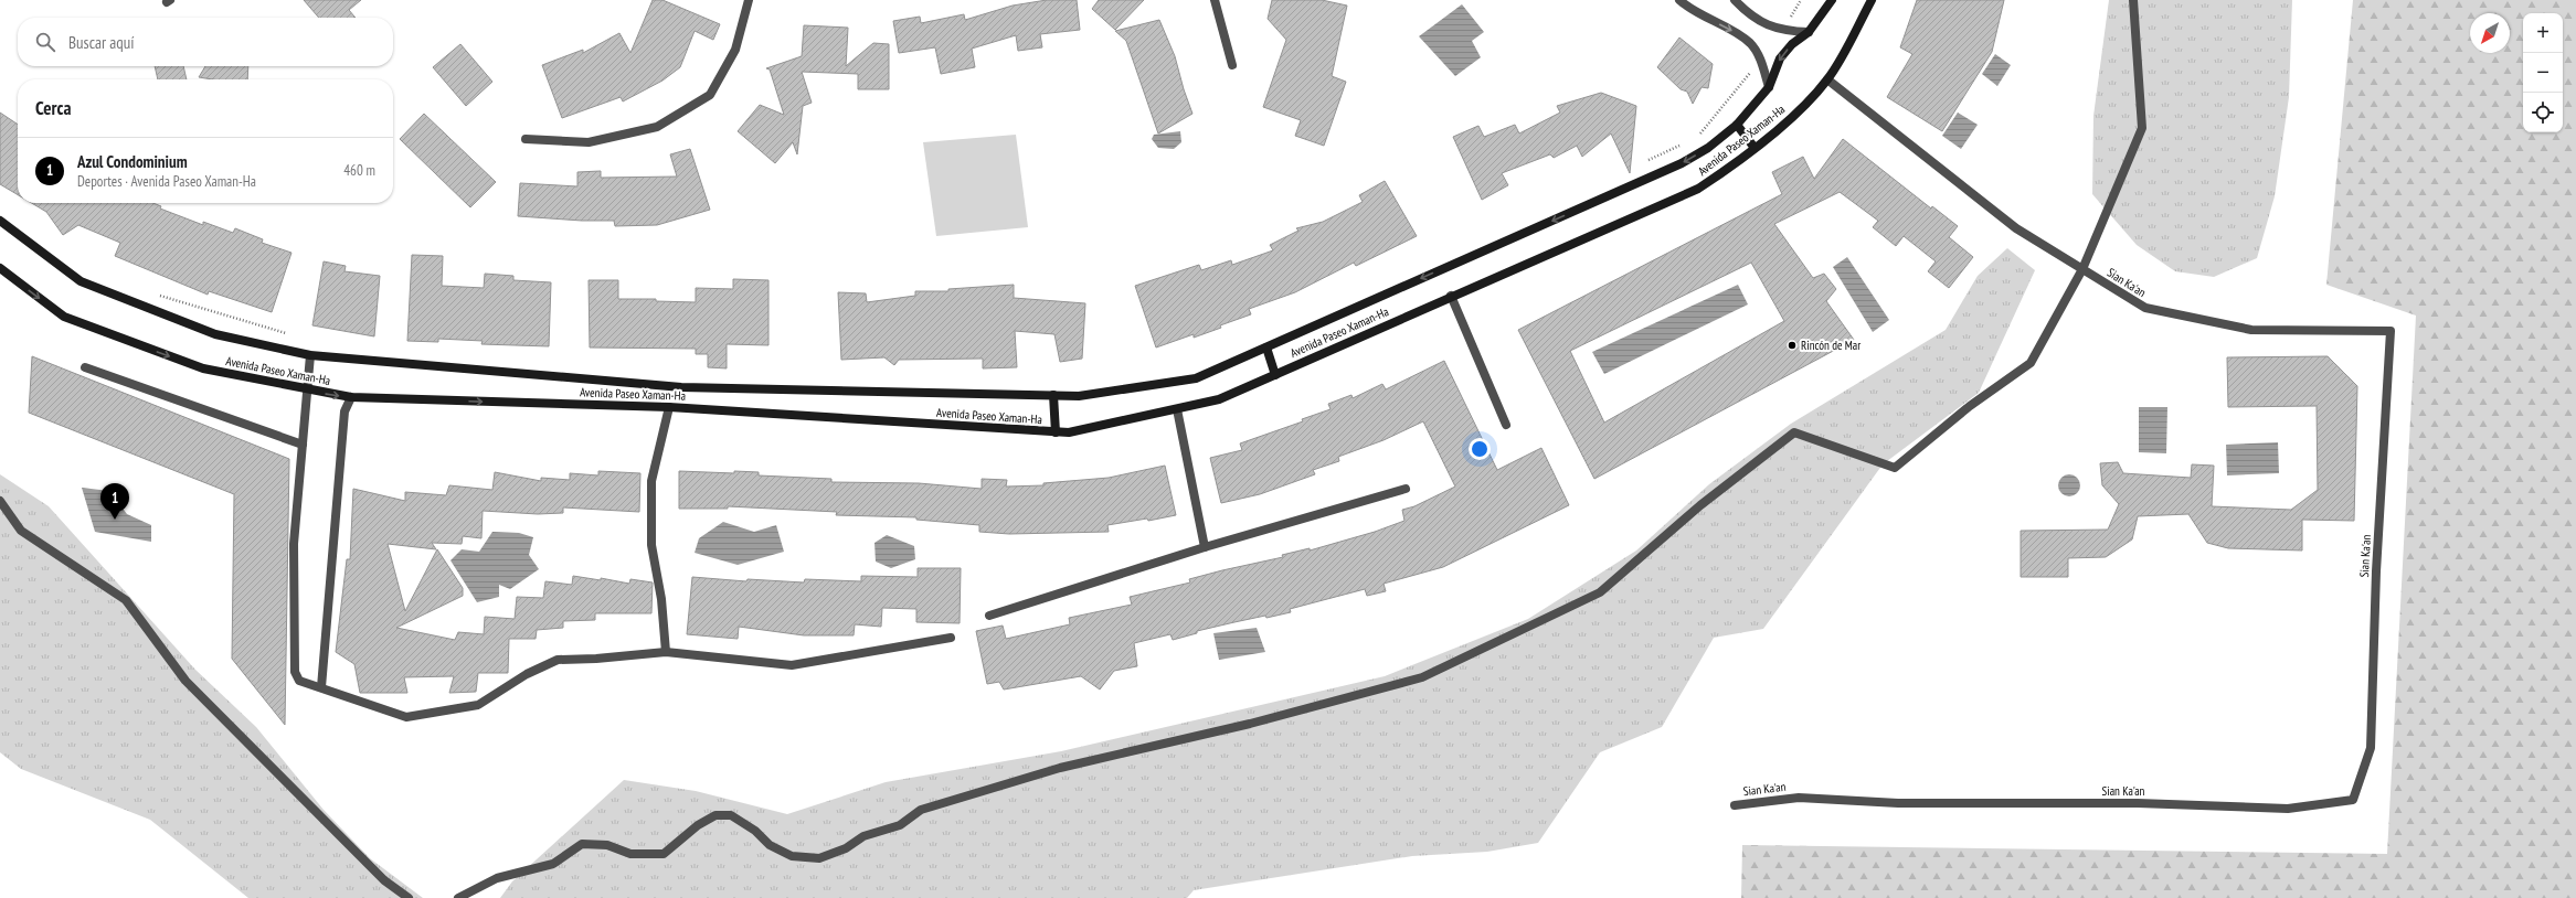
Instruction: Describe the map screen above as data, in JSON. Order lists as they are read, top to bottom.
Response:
{
  "streets": {
    "main road": ["Avenida Paseo Xaman-Ha"],
    "street": ["Sian Ka'an"]
  },
  "crossings": [
    ["Avenida Paseo Xaman-Ha", "Sian Ka'an"]
  ],
  "places": ["Rincón de Mar"],
  "north": "bottom left",
  "page": {
    "map_buttons": ["+", "−"],
    "search": "Buscar aquí",
    "heading": "Cerca",
    "list": [
      {
        "mark": "1",
        "name": "Azul Condominium",
        "note": "Deportes · Avenida Paseo Xaman-Ha",
        "value": "460 m"
      }
    ],
    "pins": "1"
  }
}
